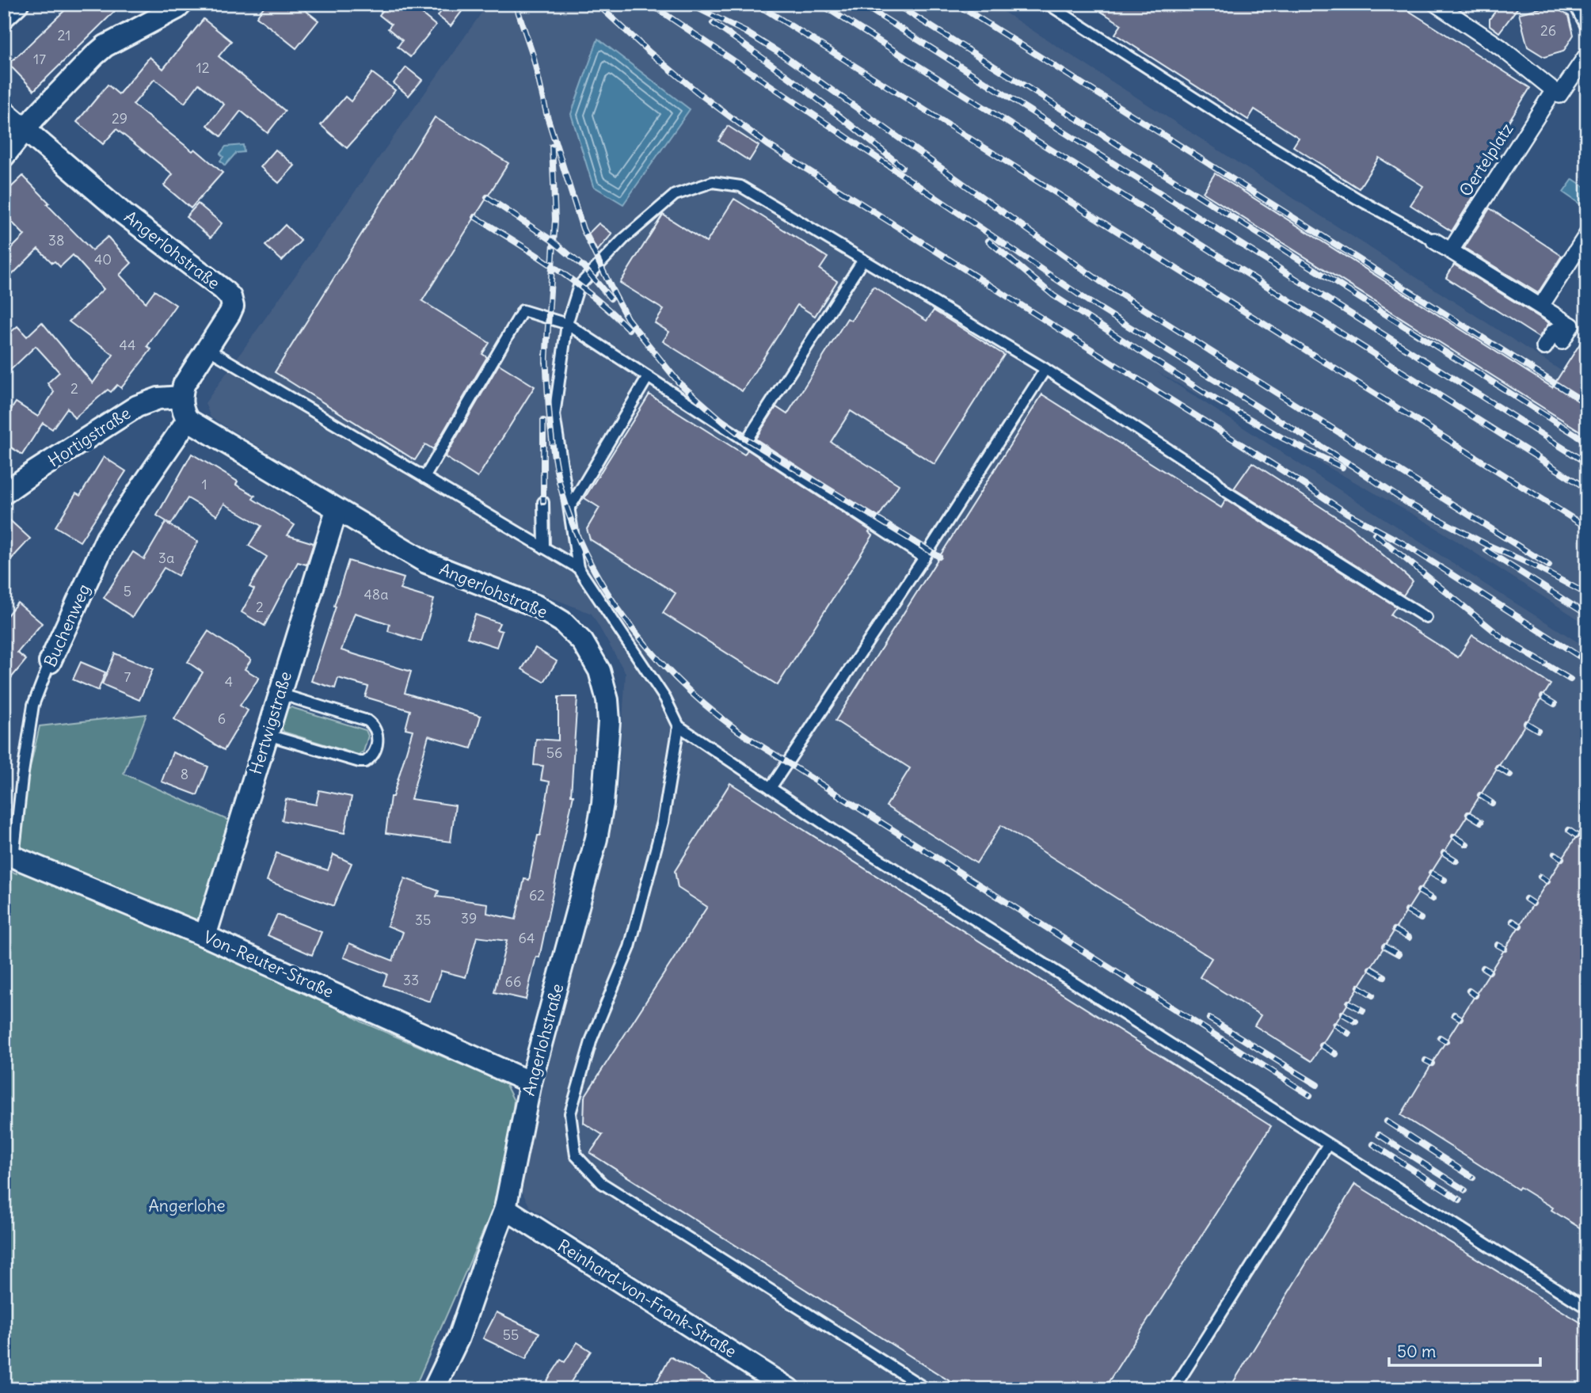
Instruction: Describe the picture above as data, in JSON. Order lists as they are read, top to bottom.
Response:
{
  "streets": {
    "street": [
      "Oertelplatz",
      "Angerlohstraße",
      "Hortigstraße",
      "Buchenweg",
      "Hertwigstraße",
      "Von-Reuter-Straße",
      "Reinhard-von-Frank-Straße"
    ]
  },
  "crossings": [
    ["Angerlohstraße", "Hortigstraße"],
    ["Angerlohstraße", "Buchenweg"],
    ["Angerlohstraße", "Hertwigstraße"],
    ["Angerlohstraße", "Von-Reuter-Straße"],
    ["Angerlohstraße", "Reinhard-von-Frank-Straße"],
    ["Buchenweg", "Von-Reuter-Straße"],
    ["Hertwigstraße", "Von-Reuter-Straße"]
  ],
  "parks": ["Angerlohe"],
  "house_numbers": [
    "26",
    "21",
    "17",
    "12",
    "29",
    "38",
    "40",
    "44",
    "2",
    "1",
    "3a",
    "5",
    "48a",
    "2",
    "7",
    "4",
    "6",
    "56",
    "8",
    "62",
    "39",
    "35",
    "64",
    "33",
    "66",
    "55"
  ],
  "scale_bar": "50 m"
}
